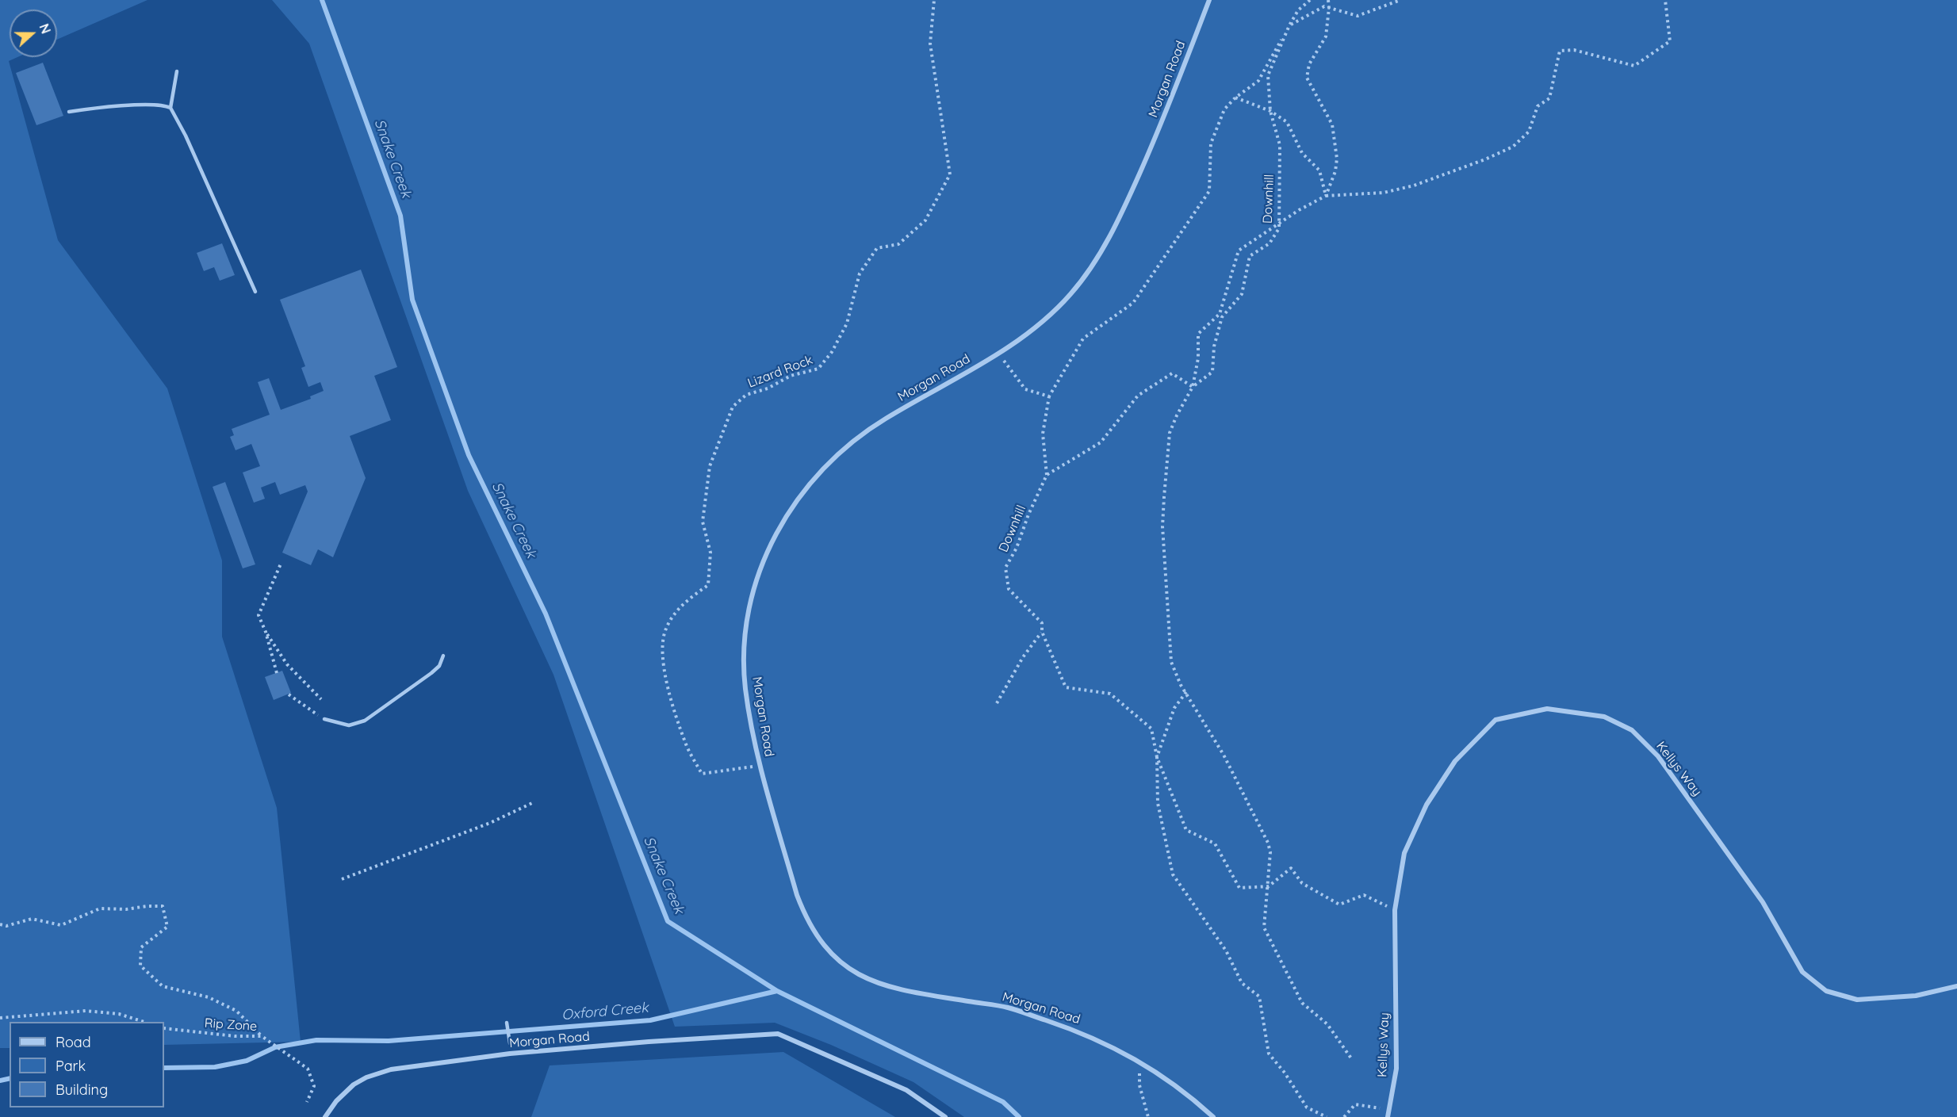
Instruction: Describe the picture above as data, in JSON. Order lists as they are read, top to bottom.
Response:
{
  "streets": {
    "street": ["Morgan Road", "Kellys Way"],
    "path": ["Downhill", "Lizard Rock", "Rip Zone"]
  },
  "crossings": [
    ["Morgan Road", "Lizard Rock"]
  ],
  "water": ["Snake Creek", "Oxford Creek"],
  "legend": ["Road", "Park", "Building"],
  "north": "right"
}
